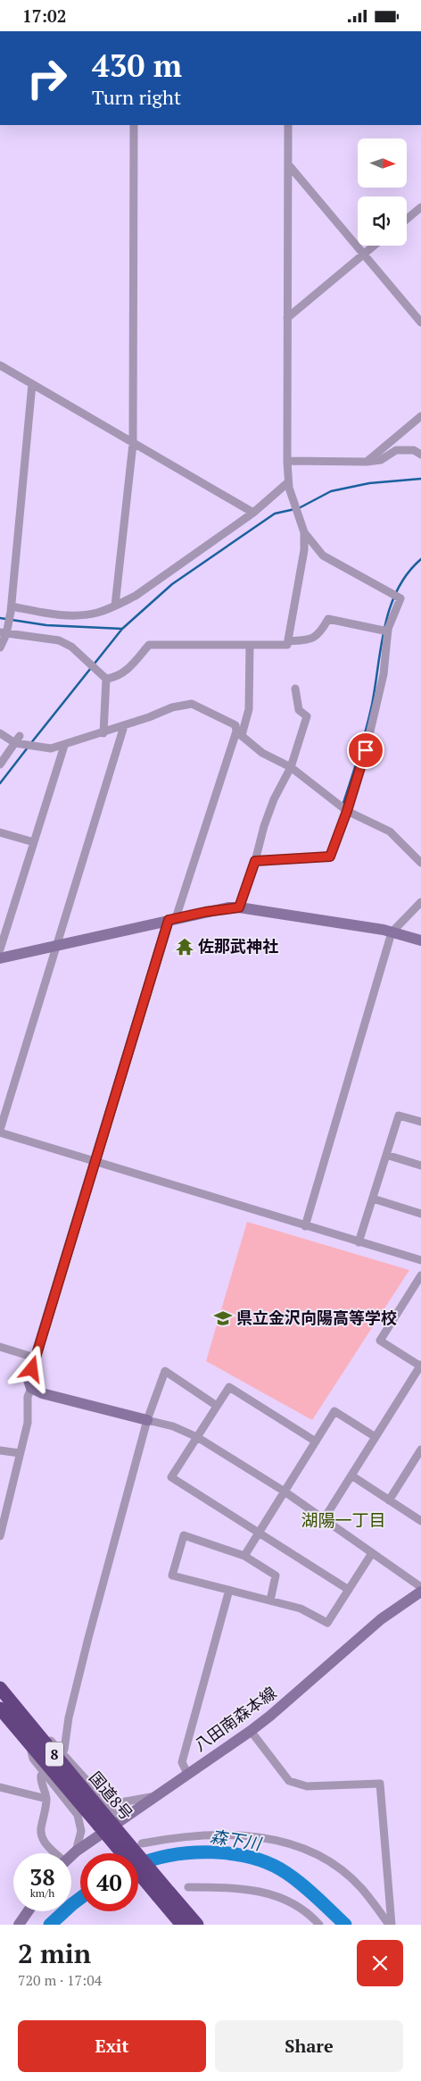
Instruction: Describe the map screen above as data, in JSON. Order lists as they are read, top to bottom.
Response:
{
  "streets": {
    "highway": ["8", "国道8号"],
    "street": ["八田南森本線"]
  },
  "crossings": [
    ["八田南森本線", "国道8号"]
  ],
  "districts": ["湖陽一丁目"],
  "water": ["森下川"],
  "places": {
    "temple": ["佐那武神社"],
    "school or university": ["県立金沢向陽高等学校"]
  },
  "north": "right",
  "page": {
    "status": "17:02",
    "turn": ["430 m", "Turn right"],
    "speed": "38 km/h",
    "limit": "40",
    "heading": ["2 min", "720 m · 17:04"],
    "buttons": ["Exit", "Share"]
  }
}
